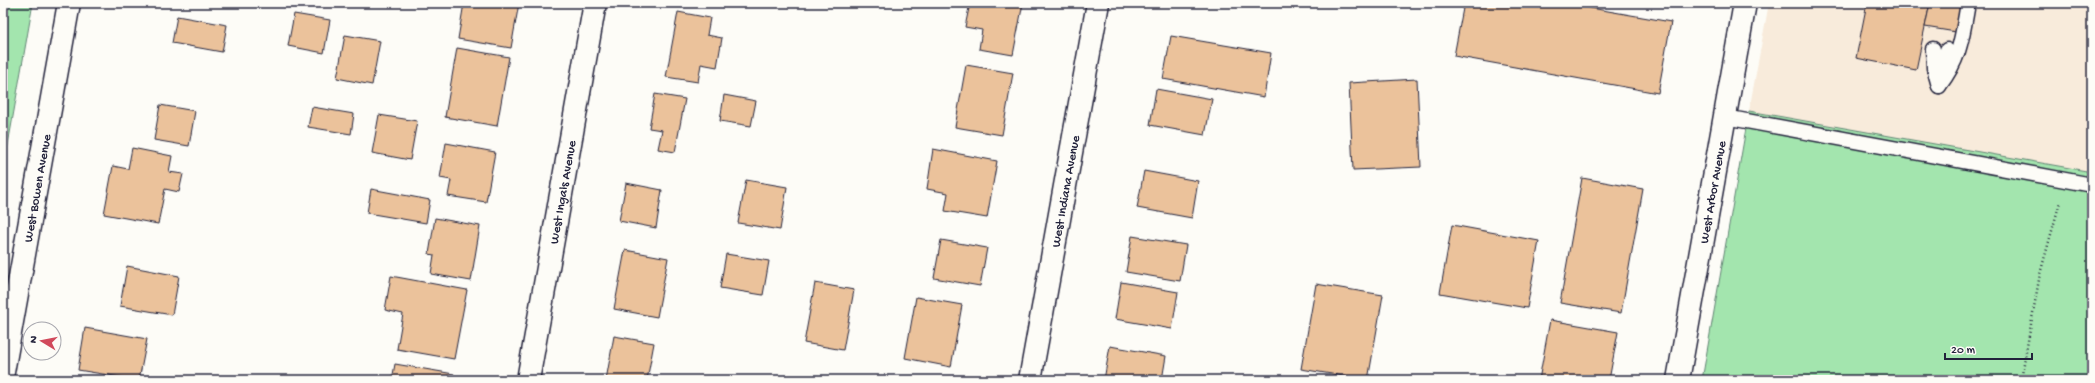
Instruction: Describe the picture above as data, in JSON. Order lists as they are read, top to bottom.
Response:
{
  "streets": {
    "street": [
      "West Bowen Avenue",
      "West Arbor Avenue",
      "West Ingals Avenue",
      "West Indiana Avenue"
    ]
  },
  "scale_bar": "20 m",
  "north": "left"
}
